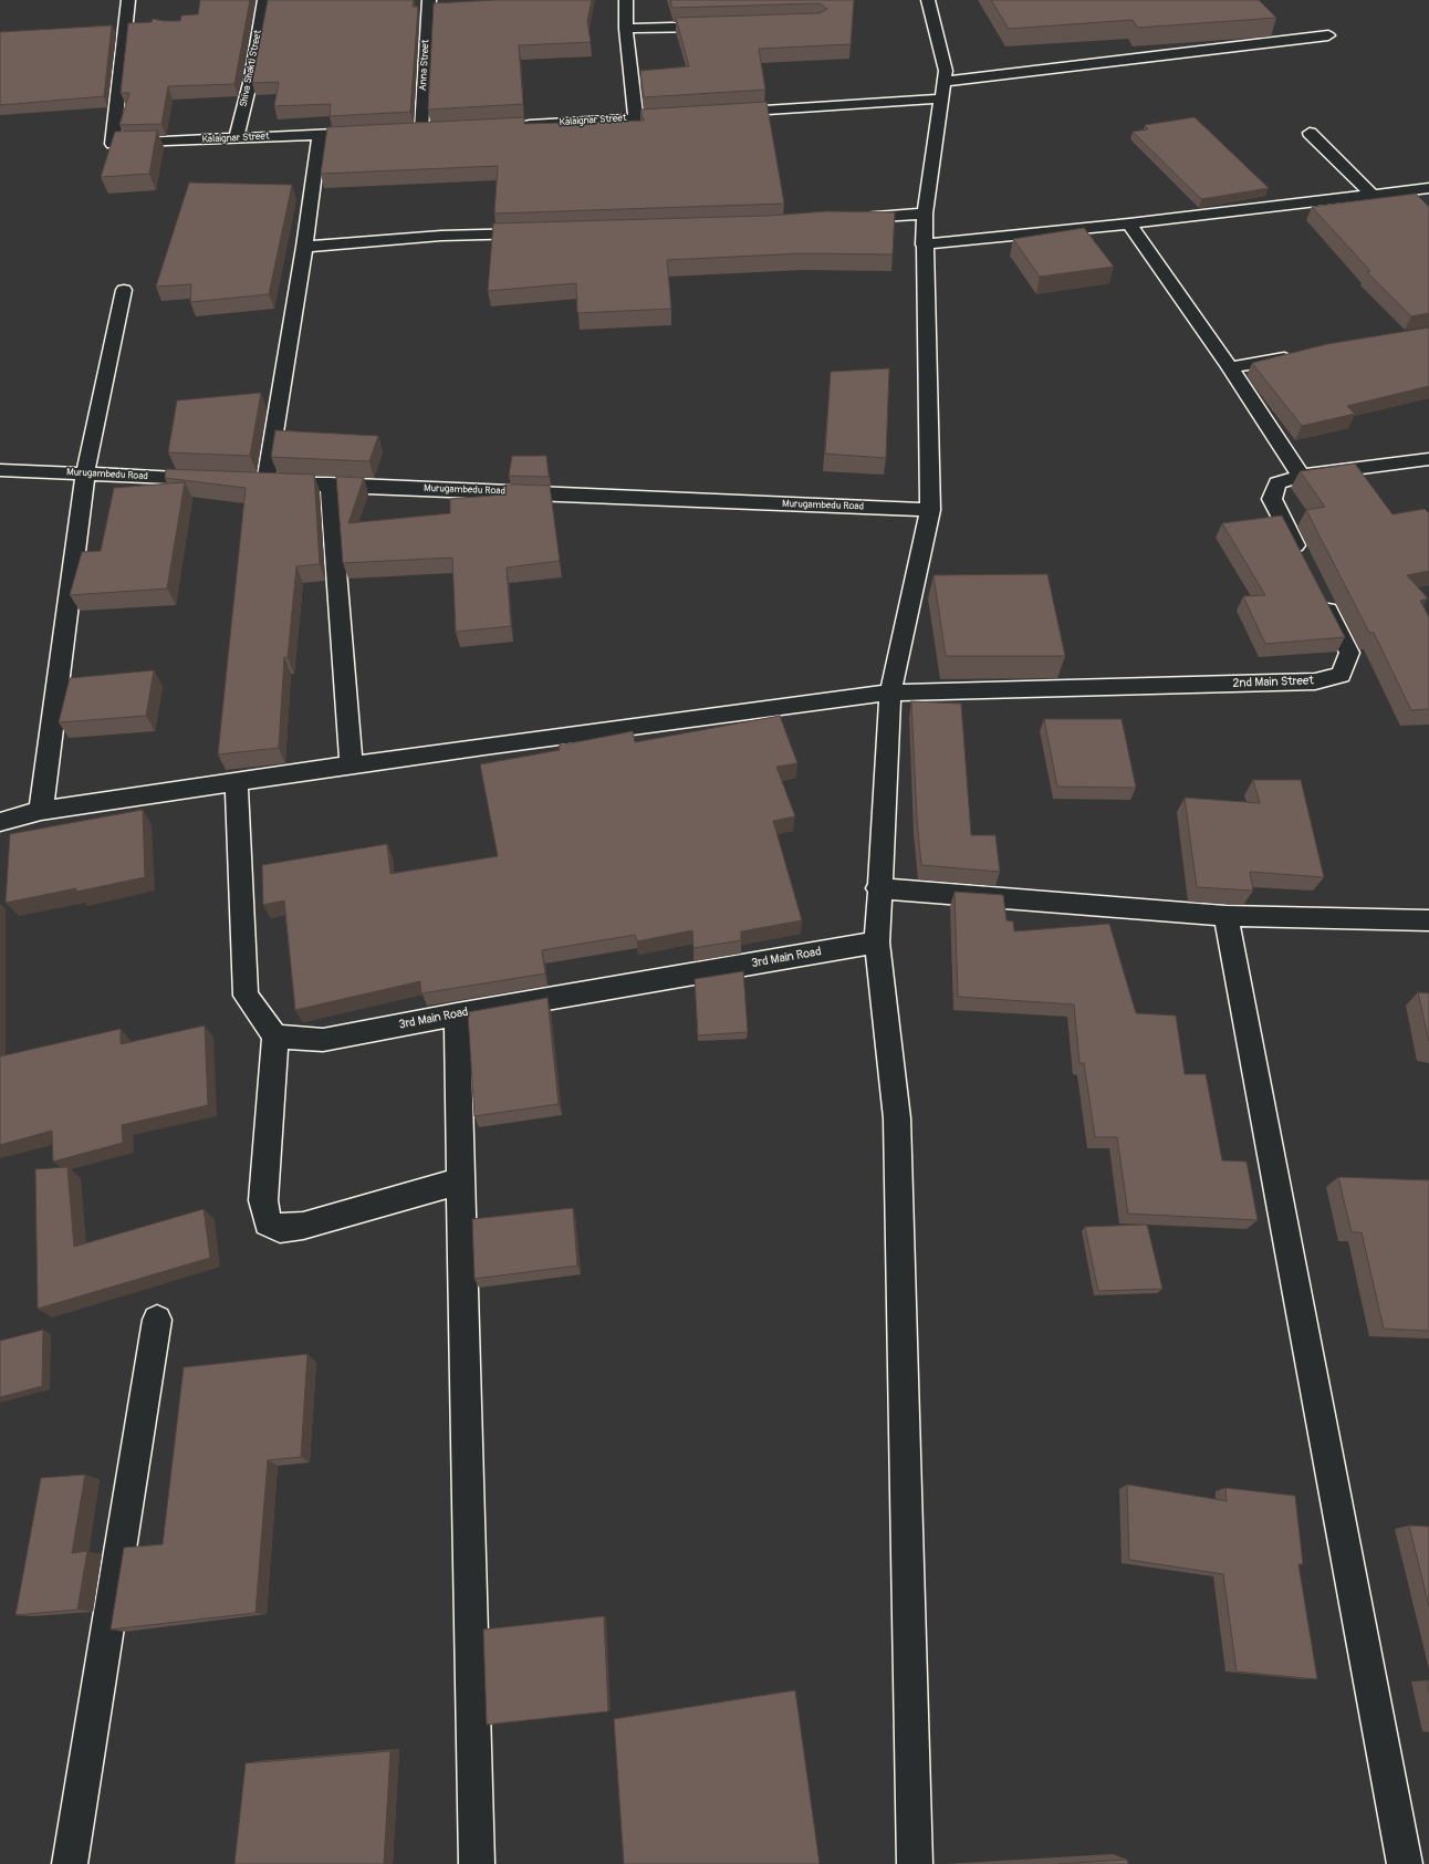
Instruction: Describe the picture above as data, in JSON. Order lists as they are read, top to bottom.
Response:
{
  "streets": {
    "street": [
      "Anna Street",
      "Shiva Shakti Street",
      "Kalaignar Street",
      "Murugambedu Road",
      "2nd Main Street",
      "3rd Main Road"
    ]
  },
  "crossings": [
    ["Shiva Shakti Street", "Kalaignar Street"]
  ]
}
